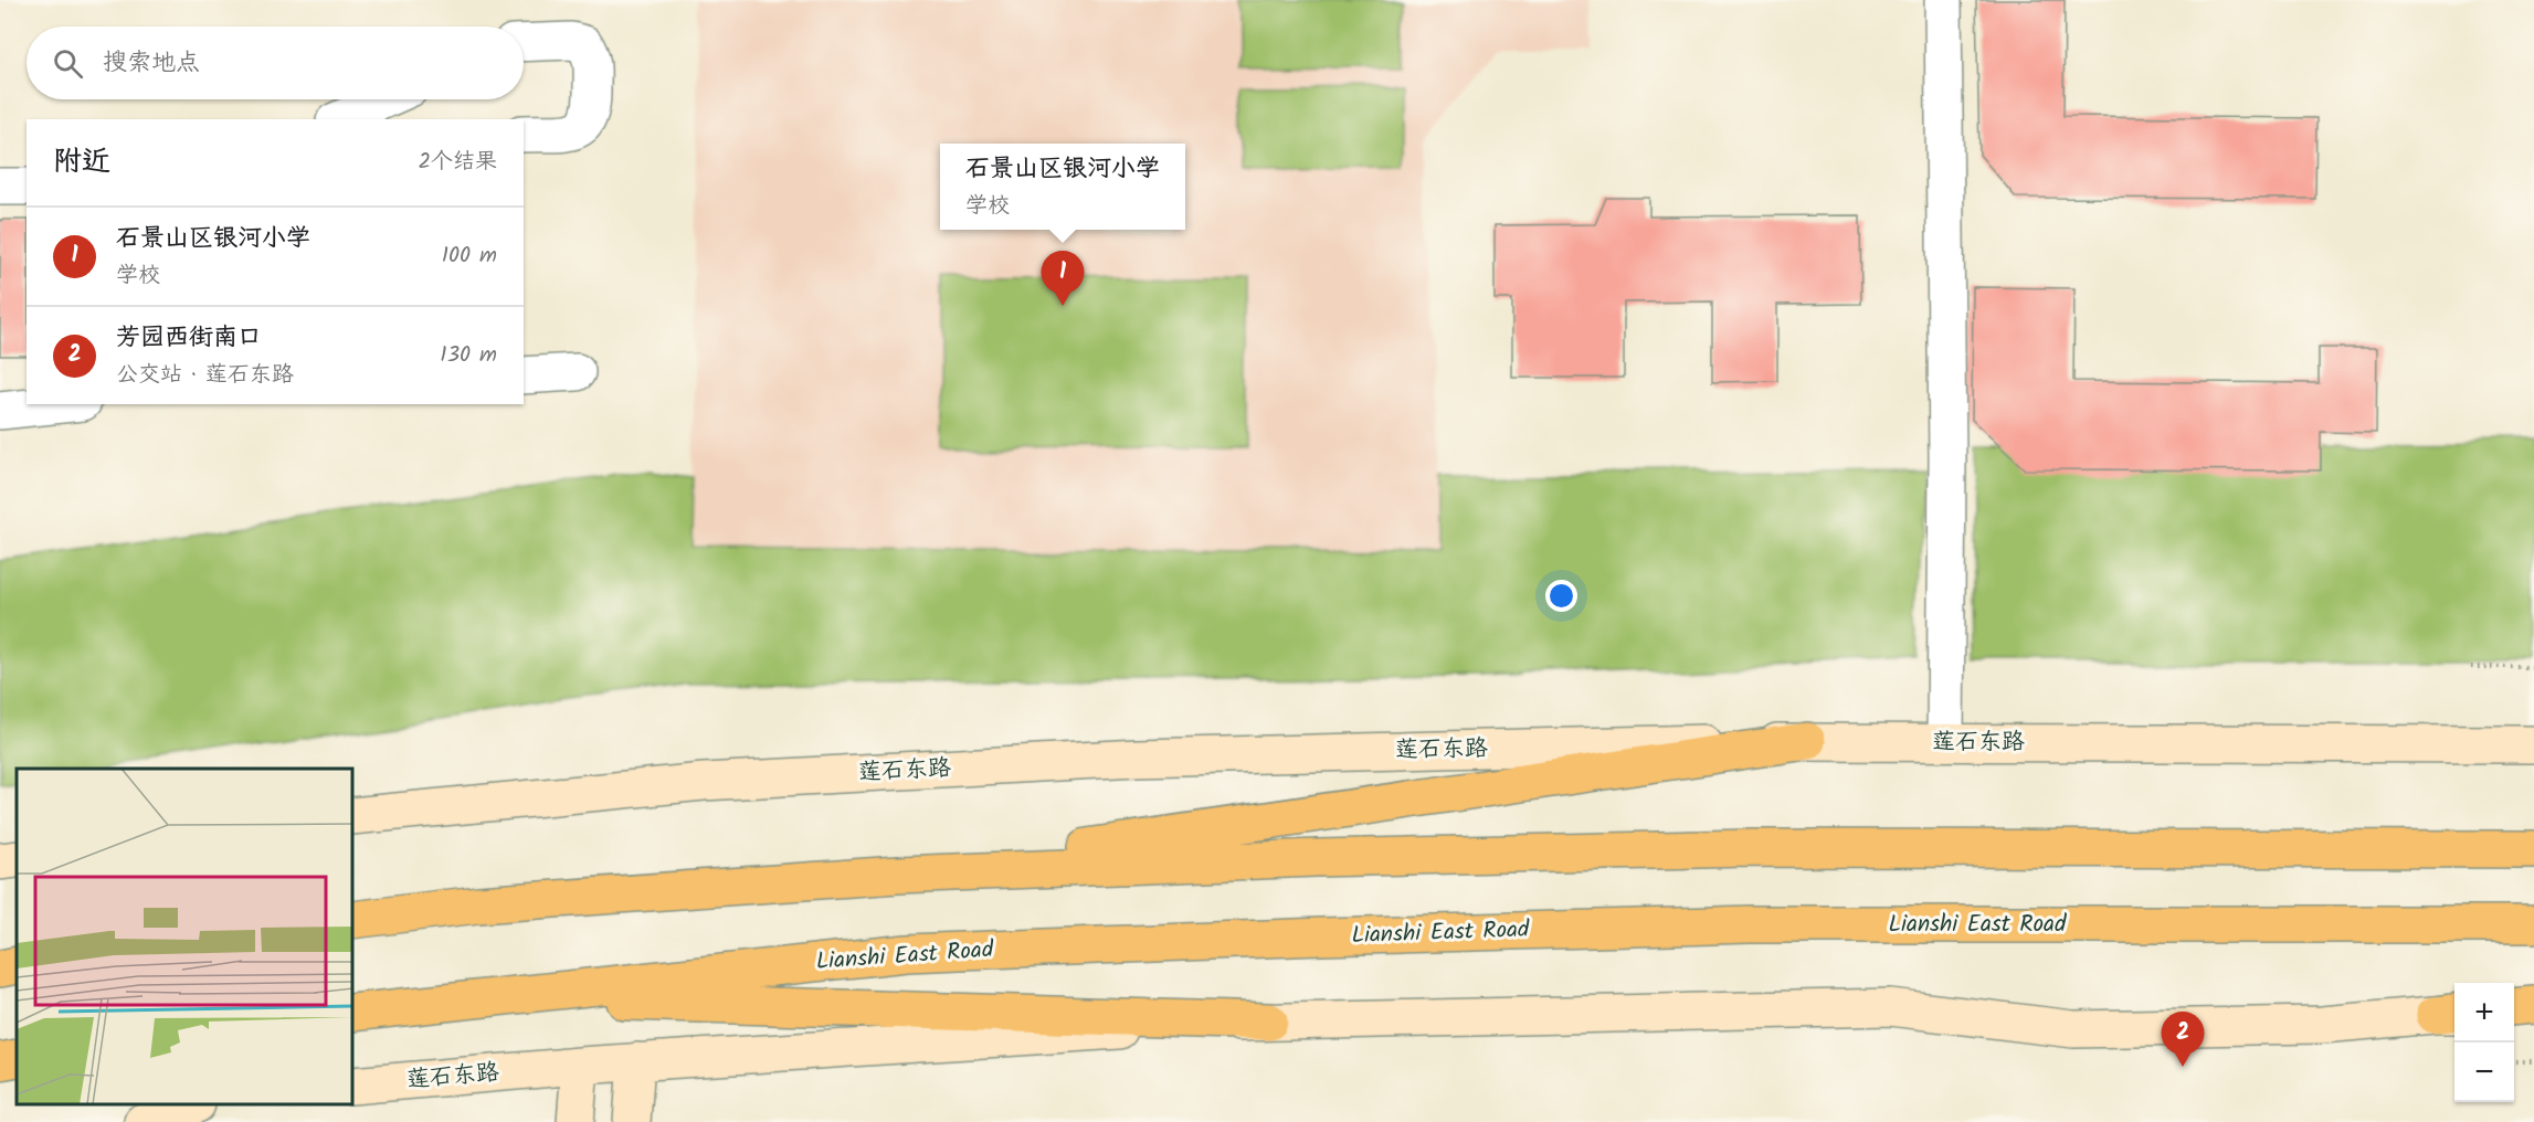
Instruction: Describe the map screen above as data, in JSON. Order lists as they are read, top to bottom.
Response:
{
  "streets": {
    "highway": ["Lianshi East Road"],
    "street": ["莲石东路"]
  },
  "page": {
    "search": "搜索地点",
    "heading": ["附近", "2个结果"],
    "popup": ["石景山区银河小学", "学校"],
    "list": [
      {
        "mark": "1",
        "name": "石景山区银河小学",
        "note": "学校",
        "value": "100 m"
      },
      {
        "mark": "2",
        "name": "芳园西街南口",
        "note": "公交站 · 莲石东路",
        "value": "130 m"
      }
    ],
    "pins": ["1", "2"],
    "map_buttons": ["+", "−"]
  }
}
